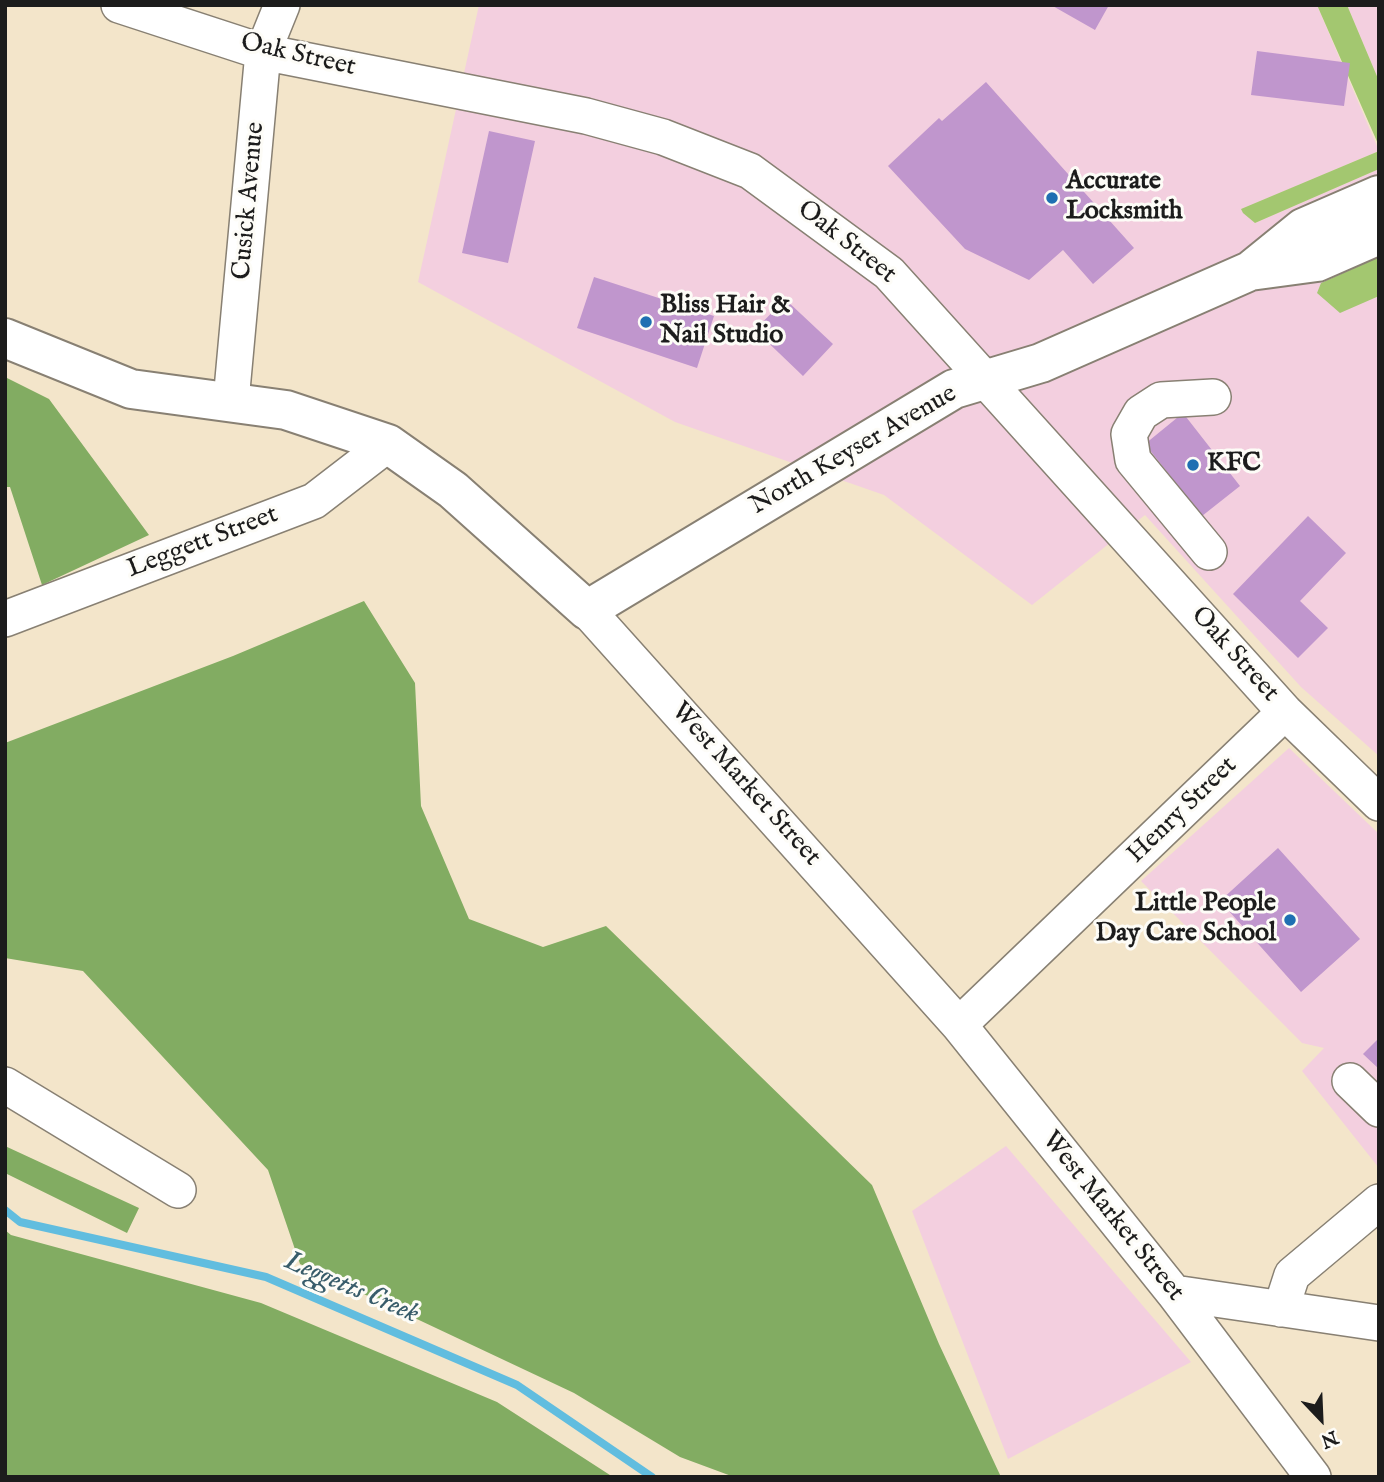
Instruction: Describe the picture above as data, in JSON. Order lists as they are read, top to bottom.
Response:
{
  "streets": {
    "main road": ["North Keyser Avenue", "West Market Street"],
    "street": [
      "Oak Street",
      "Cusick Avenue",
      "Leggett Street",
      "Henry Street"
    ]
  },
  "crossings": [
    ["Oak Street", "Cusick Avenue"],
    ["Oak Street", "North Keyser Avenue"],
    ["Oak Street", "Henry Street"],
    ["Cusick Avenue", "West Market Street"],
    ["North Keyser Avenue", "West Market Street"],
    ["Leggett Street", "West Market Street"],
    ["West Market Street", "Henry Street"]
  ],
  "water": ["Leggetts Creek"],
  "places": [
    "Accurate Locksmith",
    "Bliss Hair & Nail Studio",
    "KFC",
    "Little People Day Care School"
  ],
  "north": "bottom right"
}
